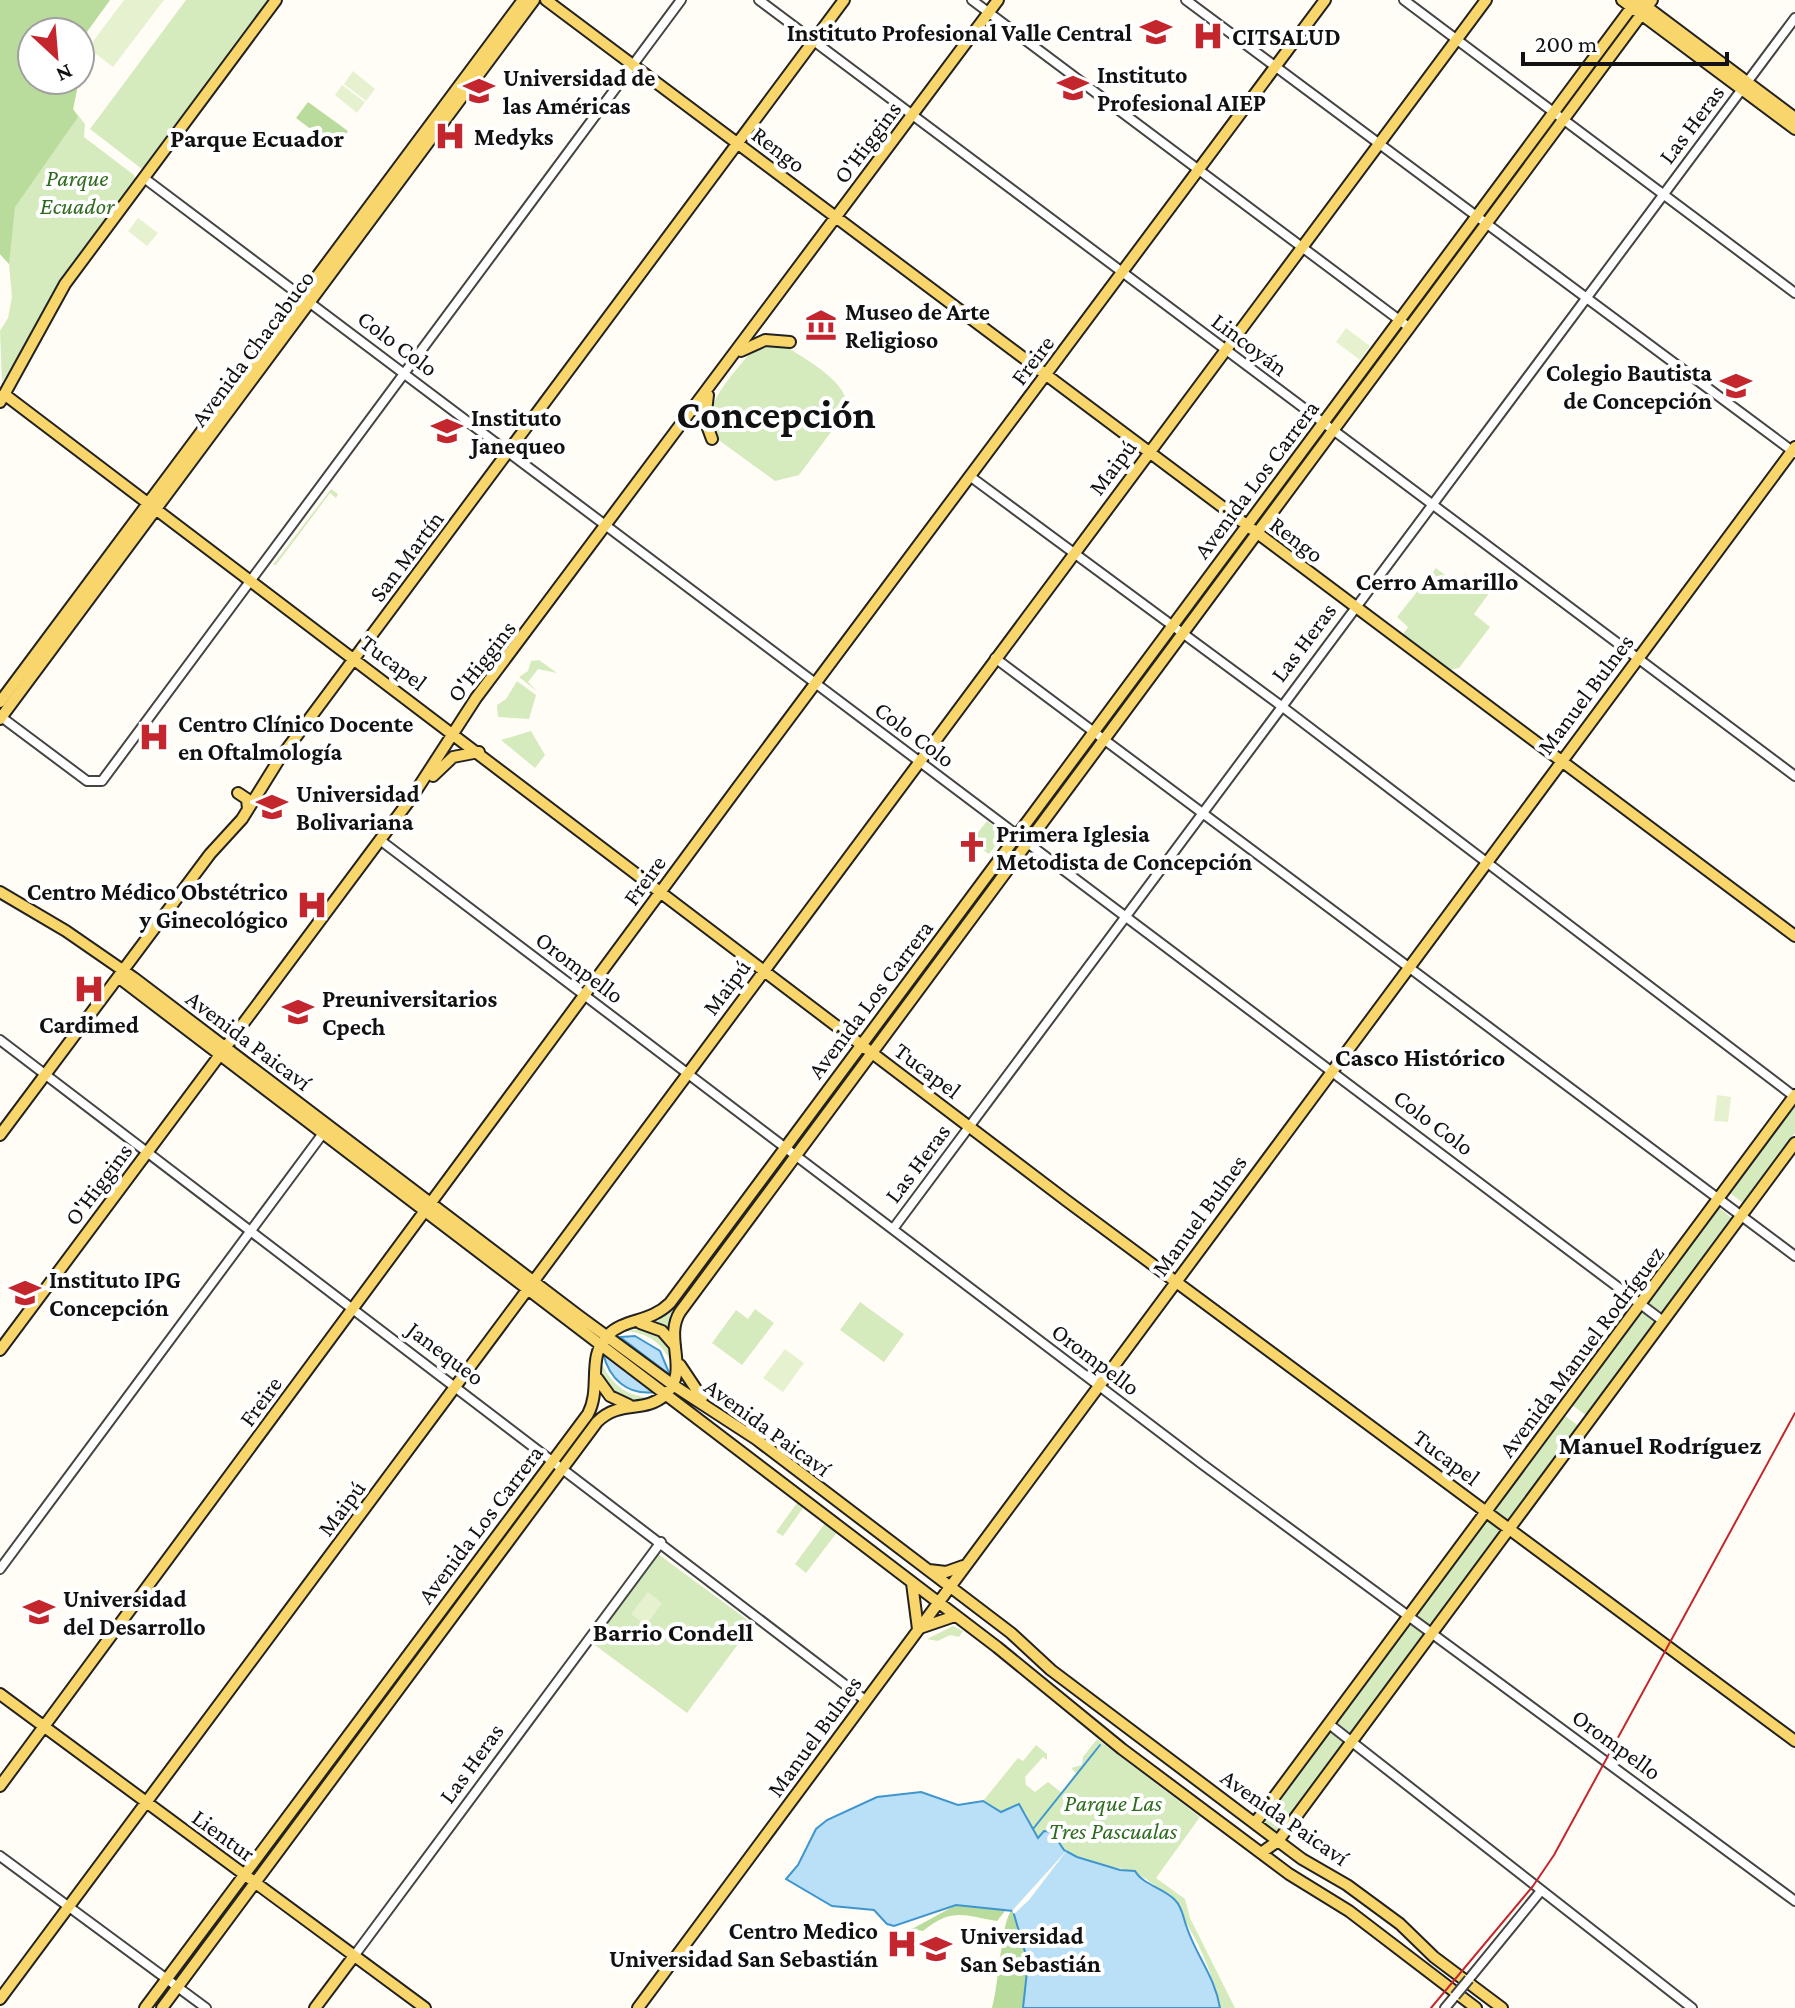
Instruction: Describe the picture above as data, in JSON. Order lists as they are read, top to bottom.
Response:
{
  "streets": {
    "main road": [
      "Las Heras",
      "O'Higgins",
      "Rengo",
      "Avenida Chacabuco",
      "Freire",
      "Maipú",
      "Avenida Los Carrera",
      "San Martín",
      "Tucapel",
      "Manuel Bulnes",
      "Avenida Paicaví",
      "Avenida Manuel Rodríguez",
      "Lientur"
    ],
    "street": [
      "Colo Colo",
      "Lincoyán",
      "Orompello",
      "Janequeo"
    ]
  },
  "crossings": [
    ["Las Heras", "Rengo"],
    ["Las Heras", "Colo Colo"],
    ["Las Heras", "Lincoyán"],
    ["Las Heras", "Tucapel"],
    ["Las Heras", "Orompello"],
    ["Las Heras", "Janequeo"],
    ["Las Heras", "Lientur"],
    ["O'Higgins", "Rengo"],
    ["O'Higgins", "Colo Colo"],
    ["O'Higgins", "Lincoyán"],
    ["O'Higgins", "Tucapel"],
    ["O'Higgins", "Orompello"],
    ["O'Higgins", "Avenida Paicaví"],
    ["O'Higgins", "Janequeo"],
    ["Rengo", "Freire"],
    ["Rengo", "Maipú"],
    ["Rengo", "Avenida Los Carrera"],
    ["Rengo", "San Martín"],
    ["Rengo", "Manuel Bulnes"],
    ["Colo Colo", "Avenida Chacabuco"],
    ["Colo Colo", "Freire"],
    ["Colo Colo", "Maipú"],
    ["Colo Colo", "Avenida Los Carrera"],
    ["Colo Colo", "San Martín"],
    ["Colo Colo", "Manuel Bulnes"],
    ["Colo Colo", "Avenida Manuel Rodríguez"],
    ["Lincoyán", "Freire"],
    ["Lincoyán", "Maipú"],
    ["Lincoyán", "Avenida Los Carrera"],
    ["Lincoyán", "San Martín"],
    ["Lincoyán", "Manuel Bulnes"],
    ["Avenida Chacabuco", "Tucapel"],
    ["Freire", "Tucapel"],
    ["Freire", "Orompello"],
    ["Freire", "Avenida Paicaví"],
    ["Freire", "Janequeo"],
    ["Freire", "Lientur"],
    ["Maipú", "Tucapel"],
    ["Maipú", "Orompello"],
    ["Maipú", "Avenida Paicaví"],
    ["Maipú", "Janequeo"],
    ["Maipú", "Lientur"],
    ["Avenida Los Carrera", "Tucapel"],
    ["Avenida Los Carrera", "Orompello"],
    ["Avenida Los Carrera", "Avenida Paicaví"],
    ["Avenida Los Carrera", "Janequeo"],
    ["Avenida Los Carrera", "Lientur"],
    ["San Martín", "Tucapel"],
    ["San Martín", "Avenida Paicaví"],
    ["San Martín", "Janequeo"],
    ["Tucapel", "Manuel Bulnes"],
    ["Tucapel", "Avenida Manuel Rodríguez"],
    ["Manuel Bulnes", "Orompello"],
    ["Manuel Bulnes", "Avenida Paicaví"],
    ["Manuel Bulnes", "Janequeo"],
    ["Orompello", "Avenida Manuel Rodríguez"],
    ["Avenida Paicaví", "Avenida Manuel Rodríguez"]
  ],
  "districts": [
    "Parque Ecuador",
    "Concepción",
    "Cerro Amarillo",
    "Casco Histórico",
    "Manuel Rodríguez",
    "Barrio Condell"
  ],
  "parks": ["Parque Ecuador", "Parque Las Tres Pascualas"],
  "places": {
    "school or university": [
      "Instituto Profesional Valle Central",
      "Instituto Profesional AIEP",
      "Universidad de las Américas",
      "Colegio Bautista de Concepción",
      "Instituto Janequeo",
      "Universidad Bolivariana",
      "Preuniversitarios Cpech",
      "Instituto IPG Concepción",
      "Universidad del Desarrollo",
      "Universidad San Sebastián"
    ],
    "hospital": [
      "CITSALUD",
      "Medyks",
      "Centro Clínico Docente en Oftalmología",
      "Centro Médico Obstétrico y Ginecológico",
      "Cardimed",
      "Centro Medico Universidad San Sebastián"
    ],
    "museum": ["Museo de Arte Religioso"],
    "church": ["Primera Iglesia Metodista de Concepción"]
  },
  "scale_bar": "200 m",
  "north": "bottom right"
}
